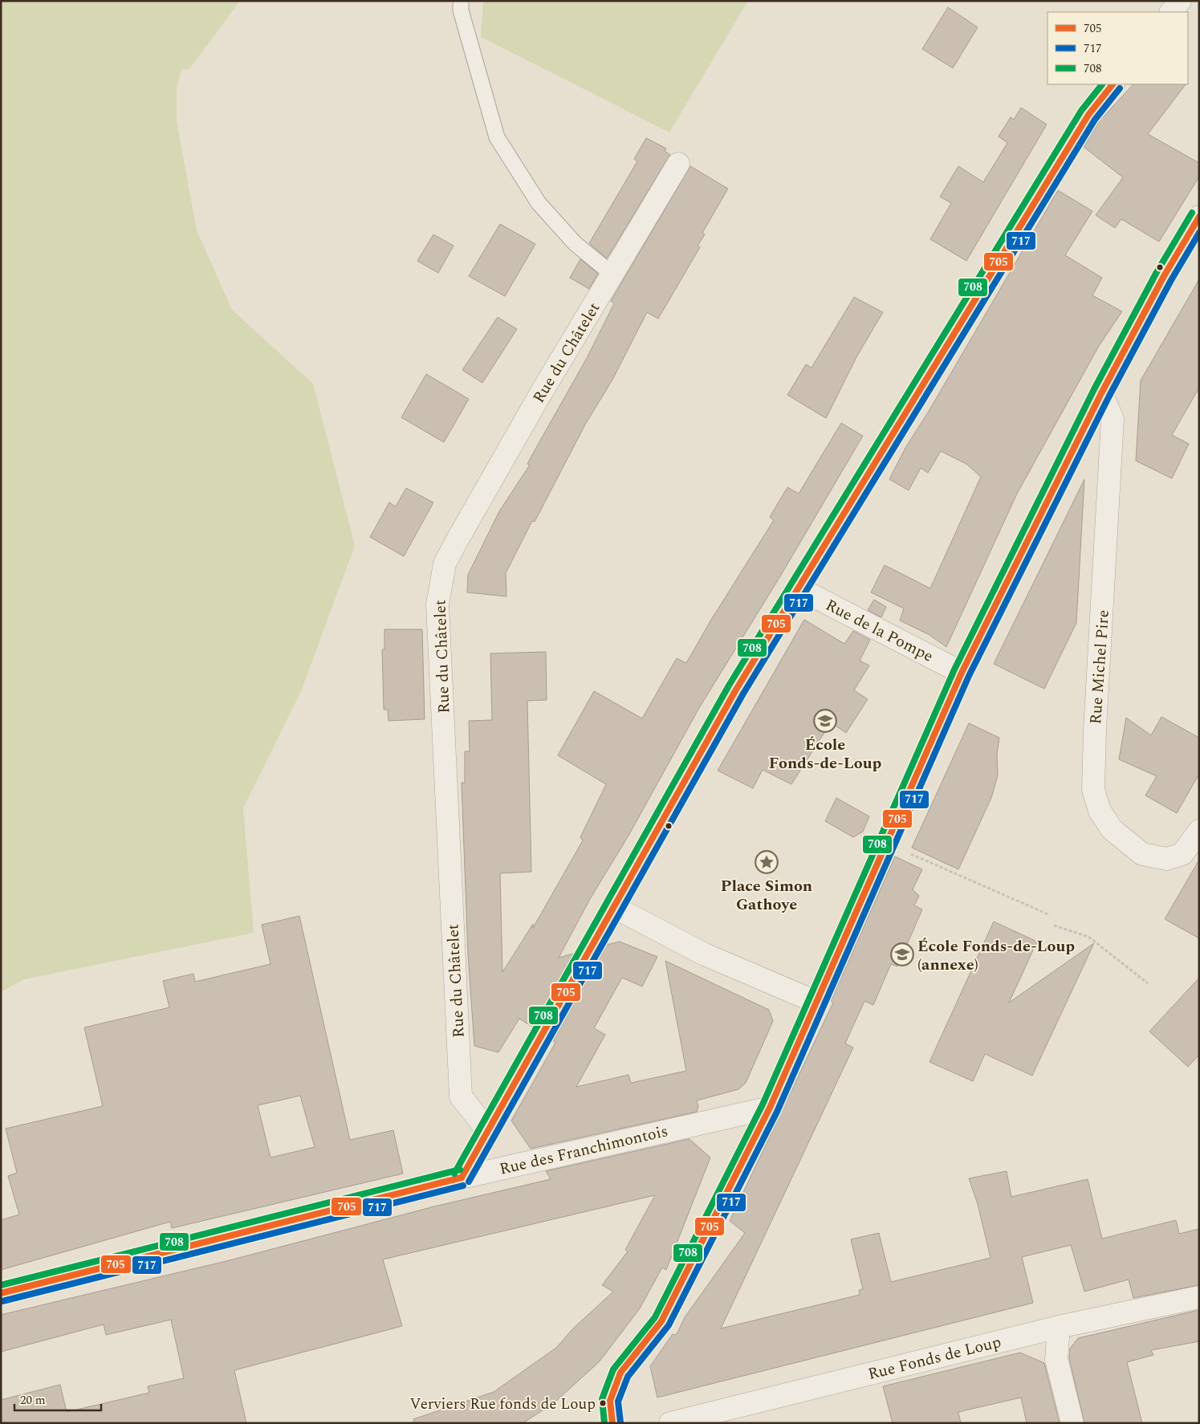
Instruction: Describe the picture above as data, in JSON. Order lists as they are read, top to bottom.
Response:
{
  "streets": {
    "street": [
      "Rue du Châtelet",
      "Rue de la Pompe",
      "Rue Michel Pire",
      "Rue des Franchimontois",
      "Rue Fonds de Loup"
    ]
  },
  "places": {
    "school or university": ["École Fonds-de-Loup", "École Fonds-de-Loup (annexe)"],
    "place": ["Place Simon Gathoye"],
    "other": ["Verviers Rue fonds de Loup"]
  },
  "lines": ["transit line 705", "transit line 708", "transit line 717"],
  "legend": ["705", "717", "708"],
  "scale_bar": "20 m"
}
